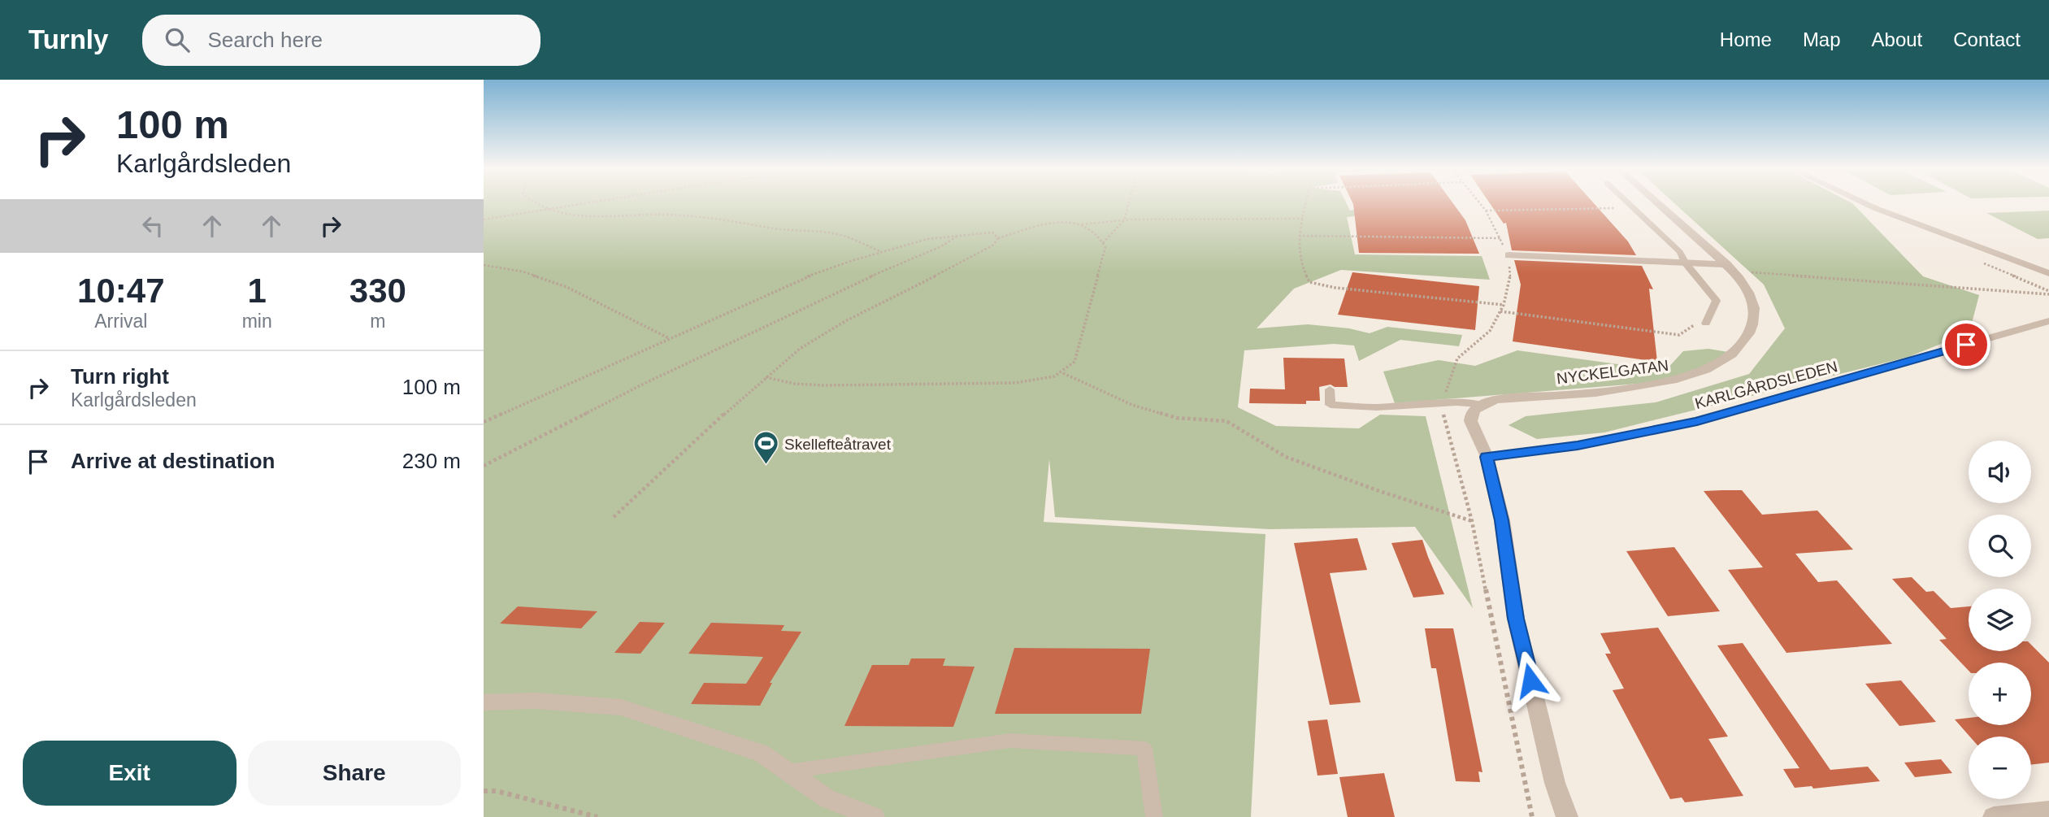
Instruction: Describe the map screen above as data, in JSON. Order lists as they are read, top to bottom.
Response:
{
  "streets": {
    "street": ["NYCKELGATAN", "KARLGÅRDSLEDEN"]
  },
  "places": {
    "sports": ["Skellefteåtravet"]
  },
  "page": {
    "header": "Turnly",
    "search": "Search here",
    "nav": [
      "Home",
      "Map",
      "About",
      "Contact"
    ],
    "turn": ["100 m", "Karlgårdsleden"],
    "eta": [
      "10:47",
      "Arrival",
      "1",
      "min",
      "330",
      "m"
    ],
    "list": [
      {
        "name": "Turn right",
        "note": "Karlgårdsleden",
        "value": "100 m"
      },
      {
        "name": "Arrive at destination",
        "value": "230 m"
      }
    ],
    "map_buttons": ["+", "−"],
    "buttons": ["Exit", "Share"]
  }
}
